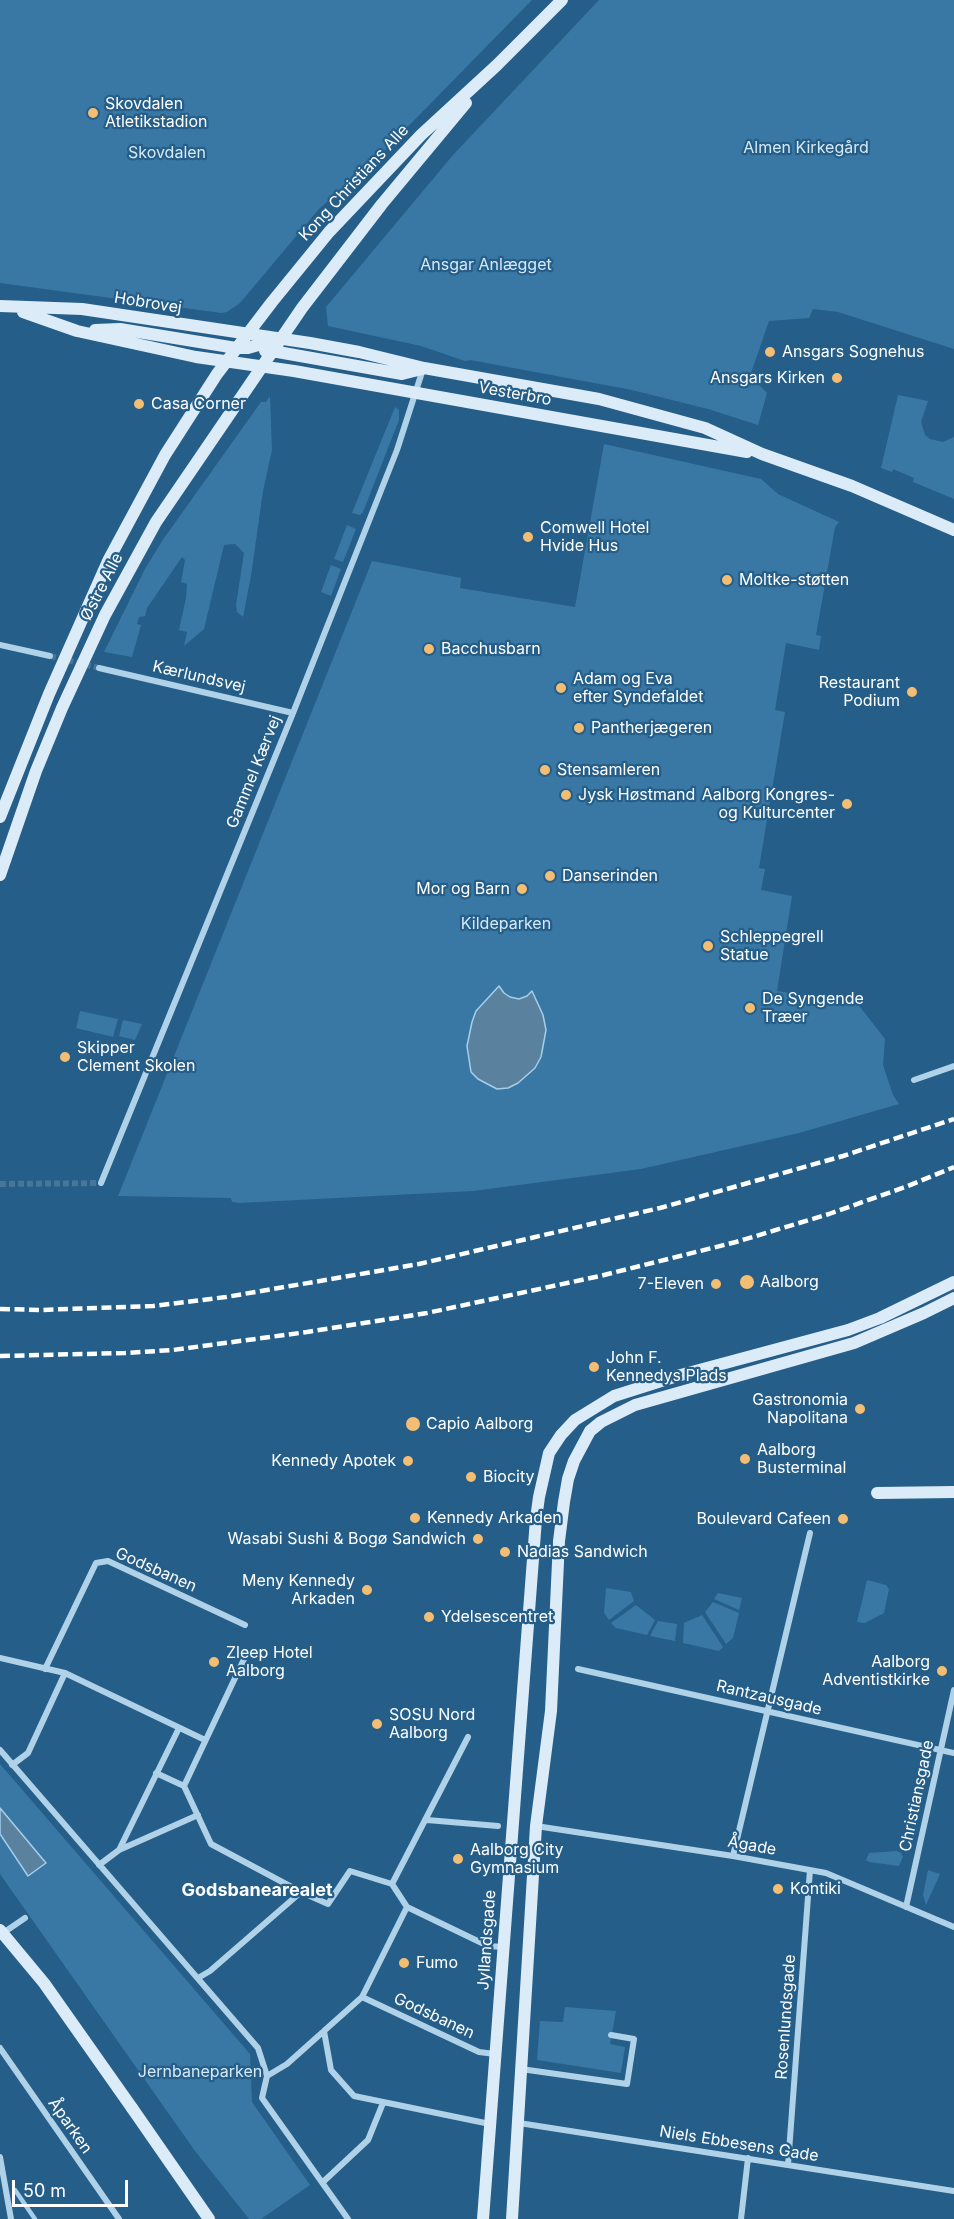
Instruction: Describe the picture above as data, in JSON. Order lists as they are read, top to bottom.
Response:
{
  "streets": {
    "main road": [
      "Kong Christians Alle",
      "Hobrovej",
      "Vesterbro",
      "Østre Alle",
      "Jyllandsgade"
    ],
    "street": [
      "Kærlundsvej",
      "Gammel Kærvej",
      "Godsbanen",
      "Rantzausgade",
      "Christiansgade",
      "Ågade",
      "Rosenlundsgade",
      "Åparken",
      "Niels Ebbesens Gade"
    ]
  },
  "crossings": [
    ["Kong Christians Alle", "Hobrovej"],
    ["Kong Christians Alle", "Vesterbro"],
    ["Kong Christians Alle", "Østre Alle"],
    ["Hobrovej", "Vesterbro"],
    ["Hobrovej", "Østre Alle"],
    ["Vesterbro", "Østre Alle"],
    ["Vesterbro", "Gammel Kærvej"],
    ["Kærlundsvej", "Gammel Kærvej"],
    ["Godsbanen", "Jyllandsgade"],
    ["Rantzausgade", "Christiansgade"],
    ["Christiansgade", "Ågade"],
    ["Ågade", "Rosenlundsgade"],
    ["Rosenlundsgade", "Niels Ebbesens Gade"]
  ],
  "districts": ["Godsbanearealet"],
  "parks": [
    "Almen Kirkegård",
    "Skovdalen",
    "Ansgar Anlægget",
    "Kildeparken",
    "Jernbaneparken"
  ],
  "places": [
    "Skovdalen Atletikstadion",
    "Ansgars Sognehus",
    "Ansgars Kirken",
    "Casa Corner",
    "Comwell Hotel Hvide Hus",
    "Moltke-støtten",
    "Bacchusbarn",
    "Adam og Eva efter Syndefaldet",
    "Restaurant Podium",
    "Pantherjægeren",
    "Stensamleren",
    "Jysk Høstmand",
    "Aalborg Kongres- og Kulturcenter",
    "Danserinden",
    "Mor og Barn",
    "Schleppegrell Statue",
    "De Syngende Træer",
    "Skipper Clement Skolen",
    "Aalborg",
    "7-Eleven",
    "John F. Kennedys Plads",
    "Gastronomia Napolitana",
    "Capio Aalborg",
    "Aalborg Busterminal",
    "Kennedy Apotek",
    "Biocity",
    "Kennedy Arkaden",
    "Boulevard Cafeen",
    "Wasabi Sushi & Bogø Sandwich",
    "Nadias Sandwich",
    "Meny Kennedy Arkaden",
    "Ydelsescentret",
    "Zleep Hotel Aalborg",
    "Aalborg Adventistkirke",
    "SOSU Nord Aalborg",
    "Aalborg City Gymnasium",
    "Kontiki",
    "Fumo"
  ],
  "scale_bar": "50 m"
}
